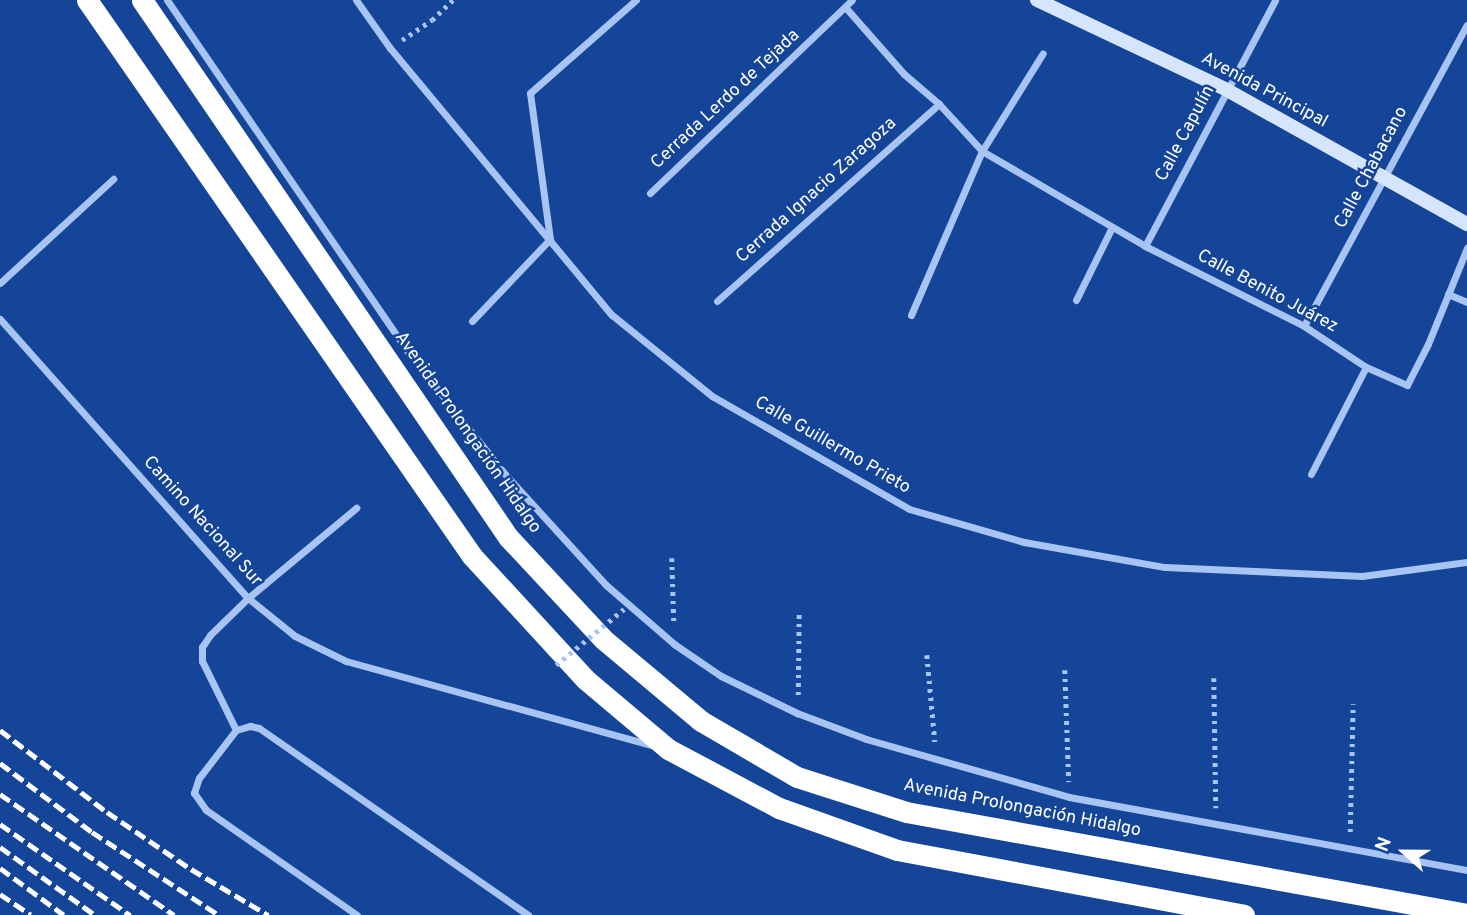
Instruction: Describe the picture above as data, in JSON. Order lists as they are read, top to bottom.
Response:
{
  "streets": {
    "highway": ["Avenida Prolongación Hidalgo"],
    "street": [
      "Avenida Principal",
      "Cerrada Lerdo de Tejada",
      "Calle Capulín",
      "Calle Chabacano",
      "Cerrada Ignacio Zaragoza",
      "Calle Benito Juárez",
      "Calle Guillermo Prieto",
      "Camino Nacional Sur"
    ]
  },
  "crossings": [
    ["Avenida Principal", "Calle Capulín"],
    ["Avenida Principal", "Calle Chabacano"],
    ["Cerrada Lerdo de Tejada", "Calle Benito Juárez"],
    ["Calle Capulín", "Calle Benito Juárez"],
    ["Calle Chabacano", "Calle Benito Juárez"],
    ["Cerrada Ignacio Zaragoza", "Calle Benito Juárez"]
  ],
  "north": "left"
}
